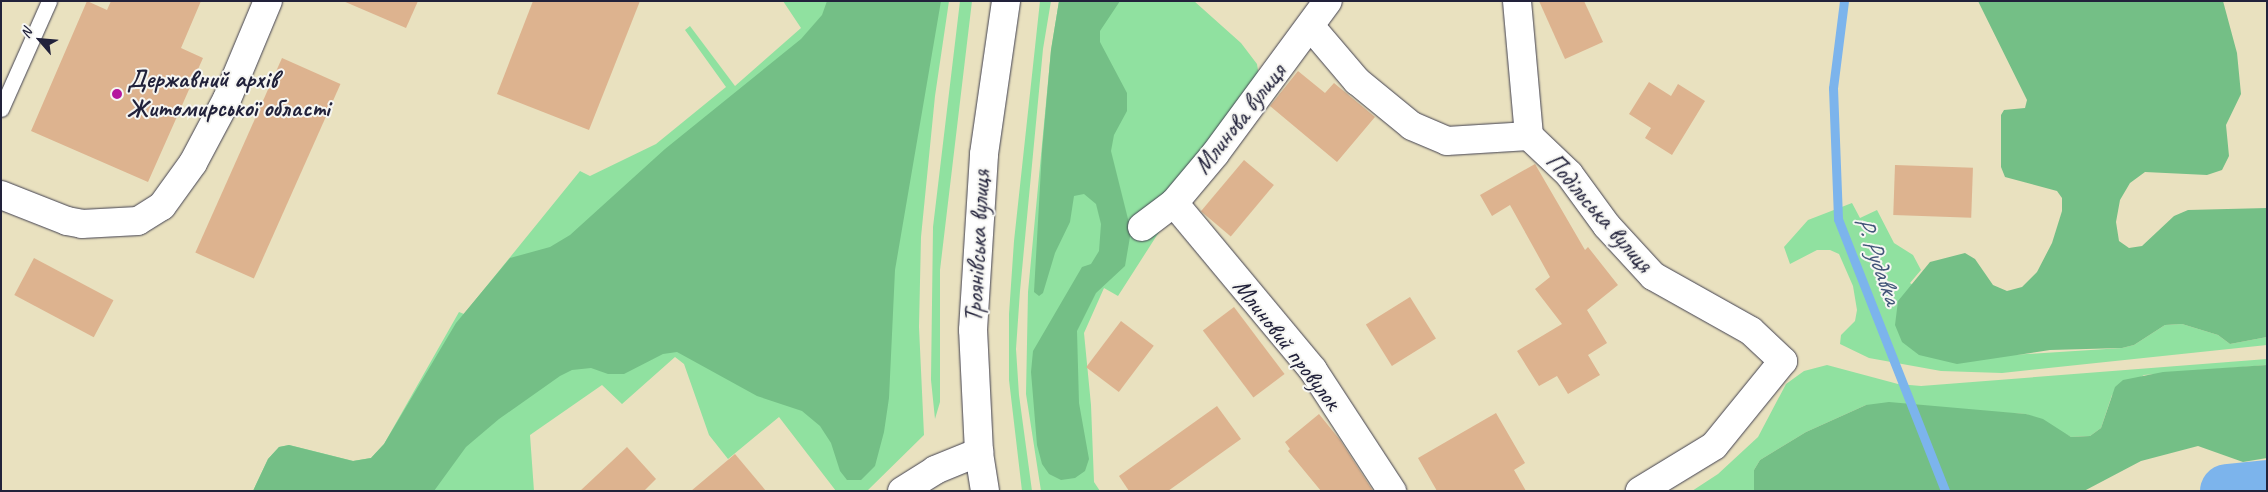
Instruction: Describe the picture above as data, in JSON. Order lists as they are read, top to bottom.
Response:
{
  "streets": {
    "street": [
      "Млинова вулиця",
      "Подільська вулиця",
      "Троянівська вулиця",
      "Млиновий провулок"
    ]
  },
  "crossings": [
    ["Млинова вулиця", "Млиновий провулок"]
  ],
  "water": ["Р. Рудавка"],
  "places": ["Державний архів Житомирської області"],
  "north": "top left"
}
